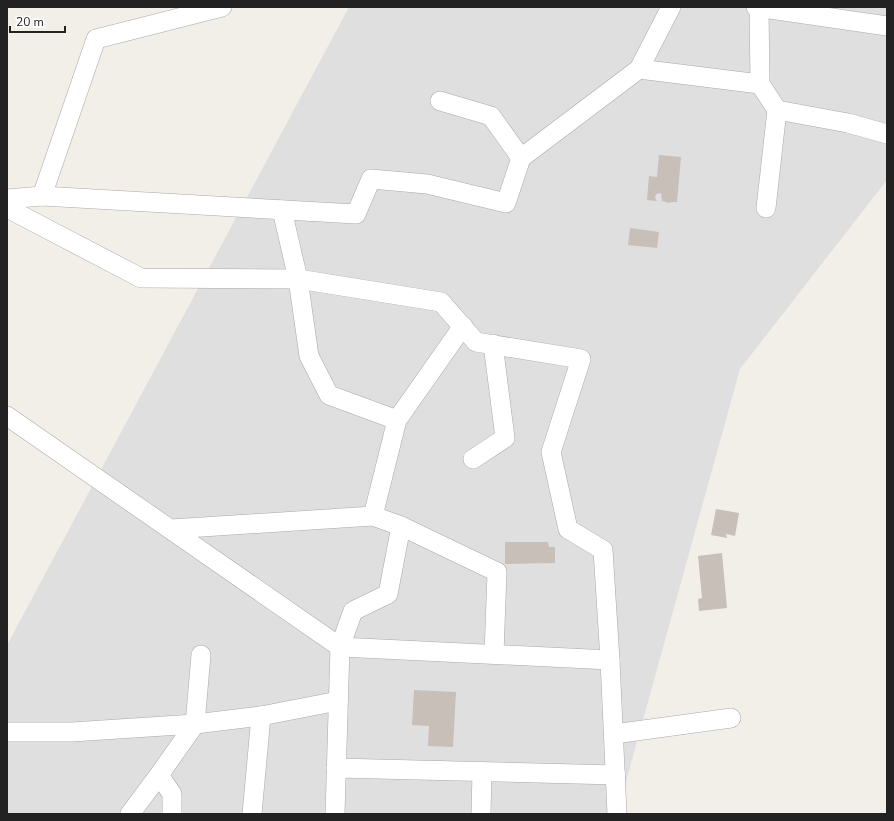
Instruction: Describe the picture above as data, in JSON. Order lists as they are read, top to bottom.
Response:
{
  "scale_bar": "20 m"
}
